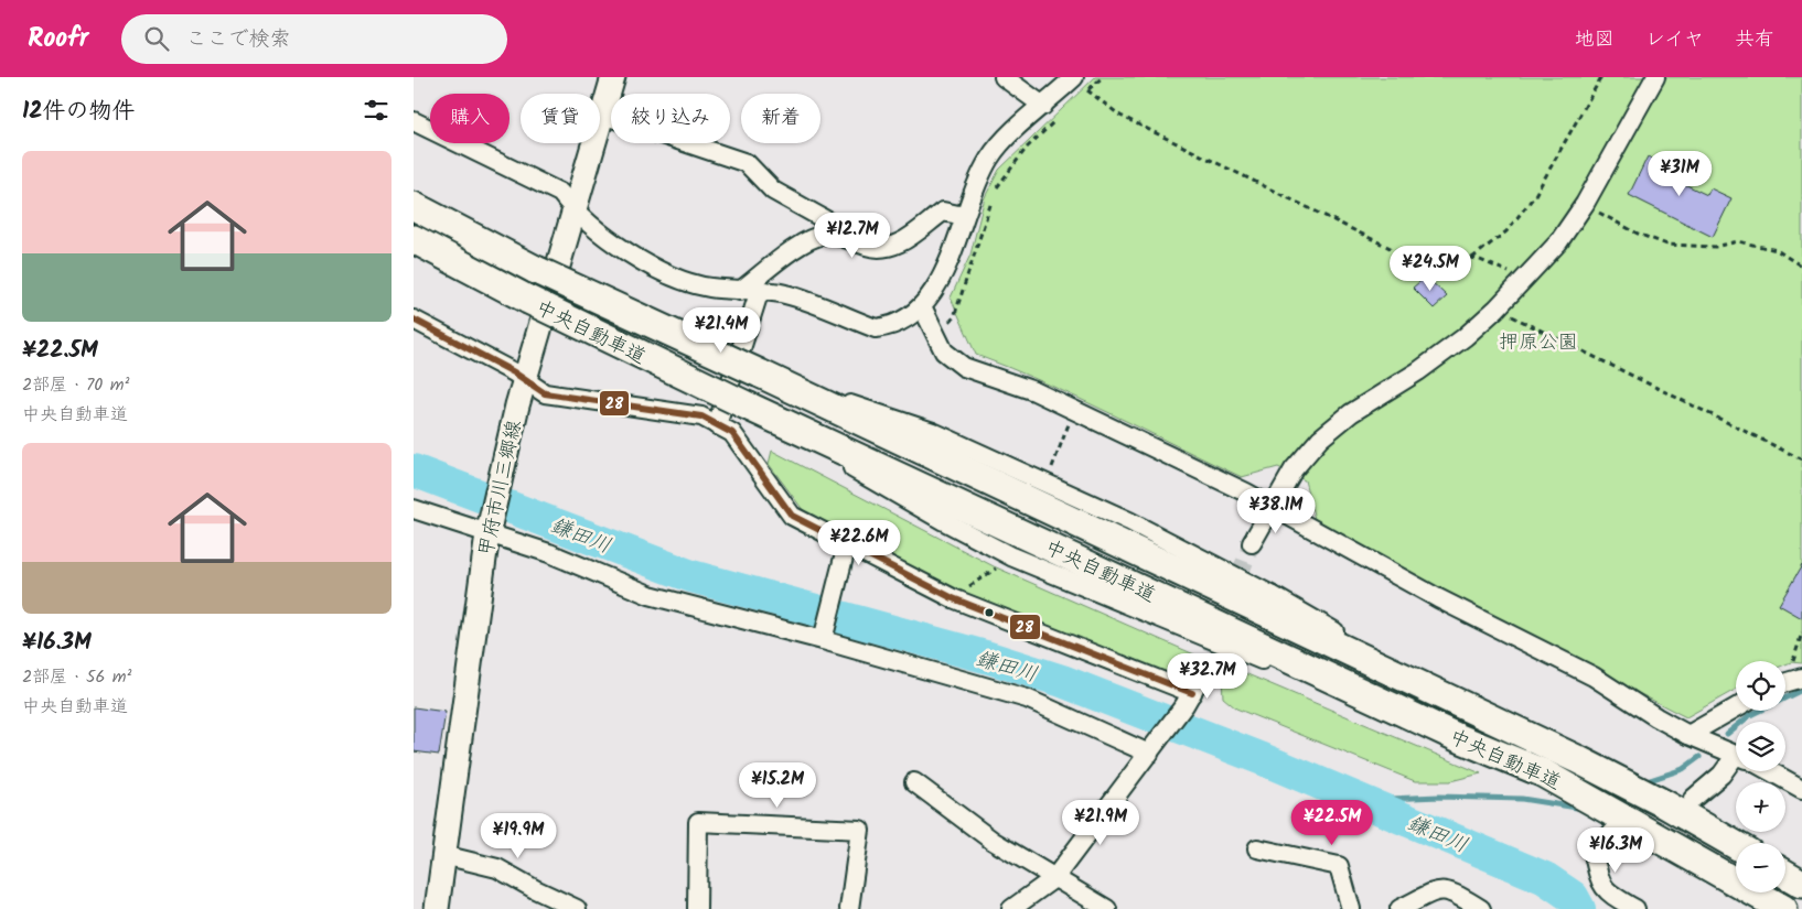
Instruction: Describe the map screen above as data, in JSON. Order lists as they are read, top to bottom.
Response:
{
  "streets": {
    "highway": ["中央自動車道"],
    "main road": ["甲府市川三郷線"]
  },
  "water": ["鎌田川"],
  "parks": ["押原公園"],
  "lines": ["transit line 28"],
  "page": {
    "header": "Roofr",
    "search": "ここで検索",
    "nav": ["地図", "レイヤ", "共有"],
    "heading": "12件の物件",
    "chip": [
      "購入",
      "賃貸",
      "絞り込み",
      "新着"
    ],
    "list": [
      {
        "name": "¥22.5M",
        "note": "2部屋 · 70 m² · 中央自動車道"
      },
      {
        "name": "¥16.3M",
        "note": "2部屋 · 56 m² · 中央自動車道"
      }
    ],
    "price": [
      "¥31M",
      "¥12.7M",
      "¥24.5M",
      "¥21.4M",
      "¥38.1M",
      "¥22.6M",
      "¥32.7M",
      "¥15.2M",
      "¥21.9M",
      "¥22.5M",
      "¥19.9M",
      "¥16.3M"
    ],
    "map_buttons": ["+", "−"]
  }
}
